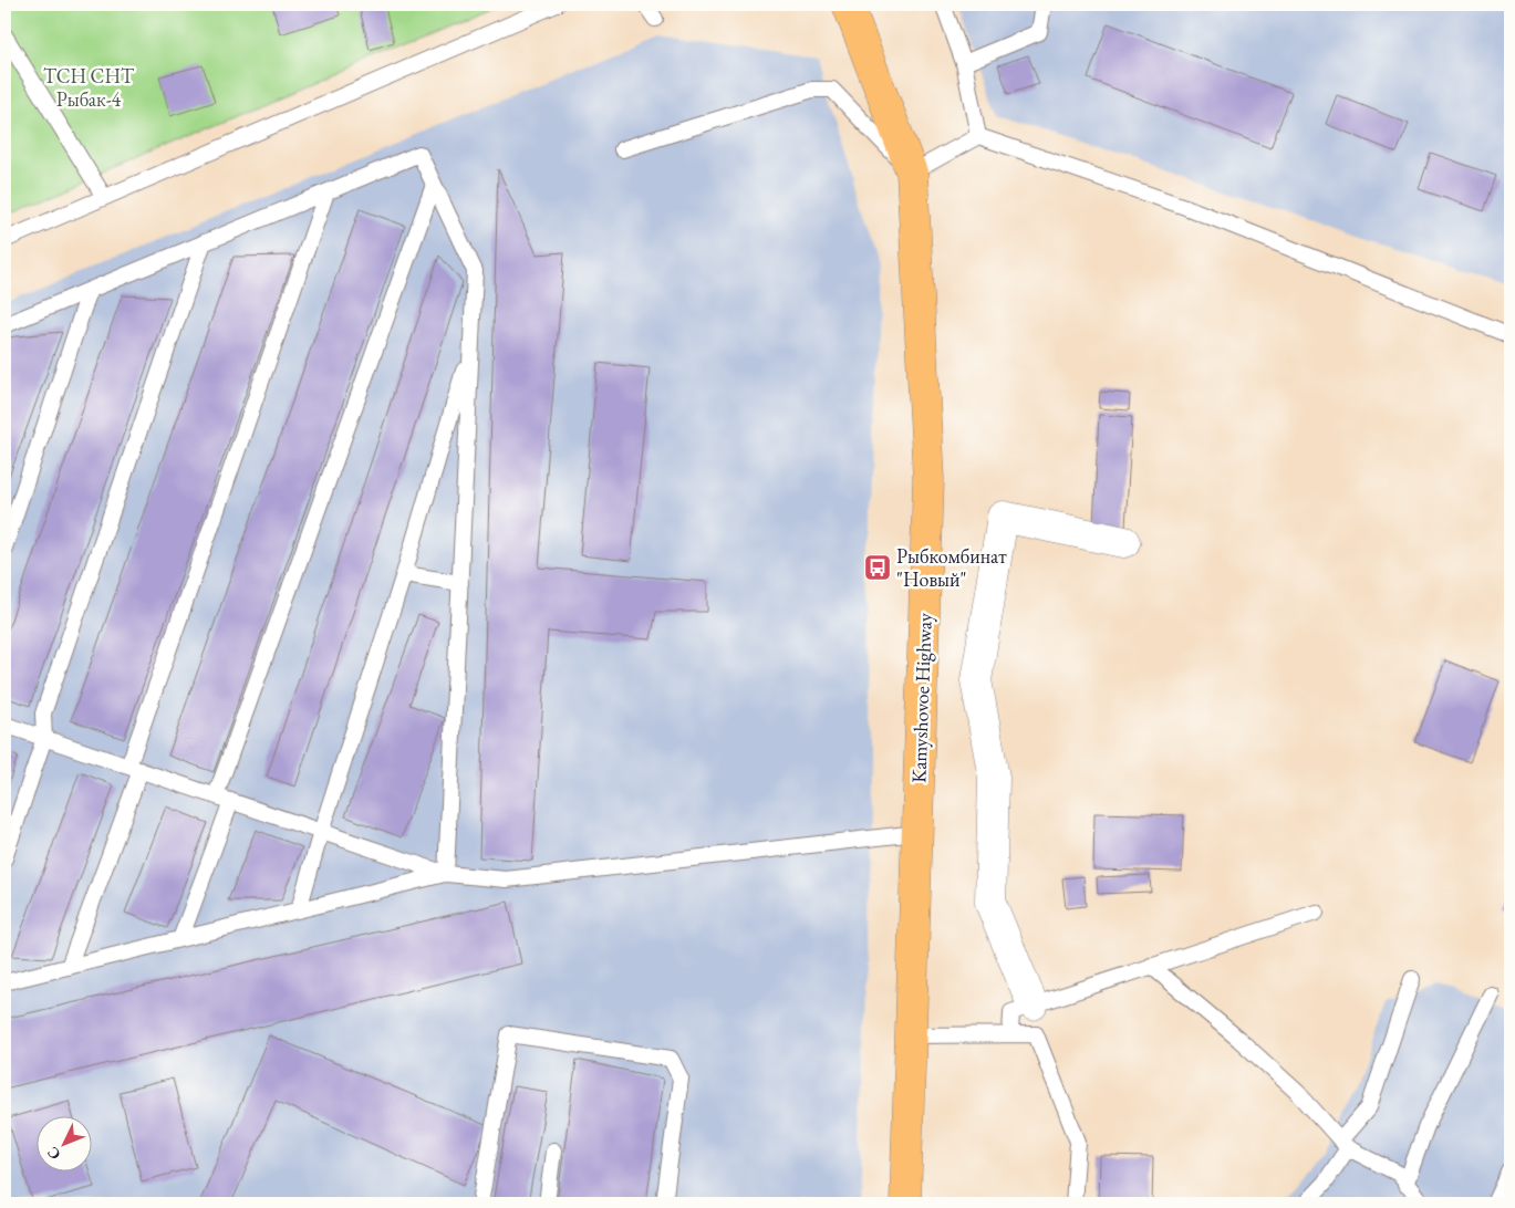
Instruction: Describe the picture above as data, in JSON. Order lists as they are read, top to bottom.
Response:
{
  "streets": {
    "main road": ["Kamyshovoe Highway"]
  },
  "parks": ["ТСН СНТ Рыбак-4"],
  "places": {
    "bus stop": ["Рыбкомбинат \"Новый\""]
  },
  "north": "bottom left"
}
